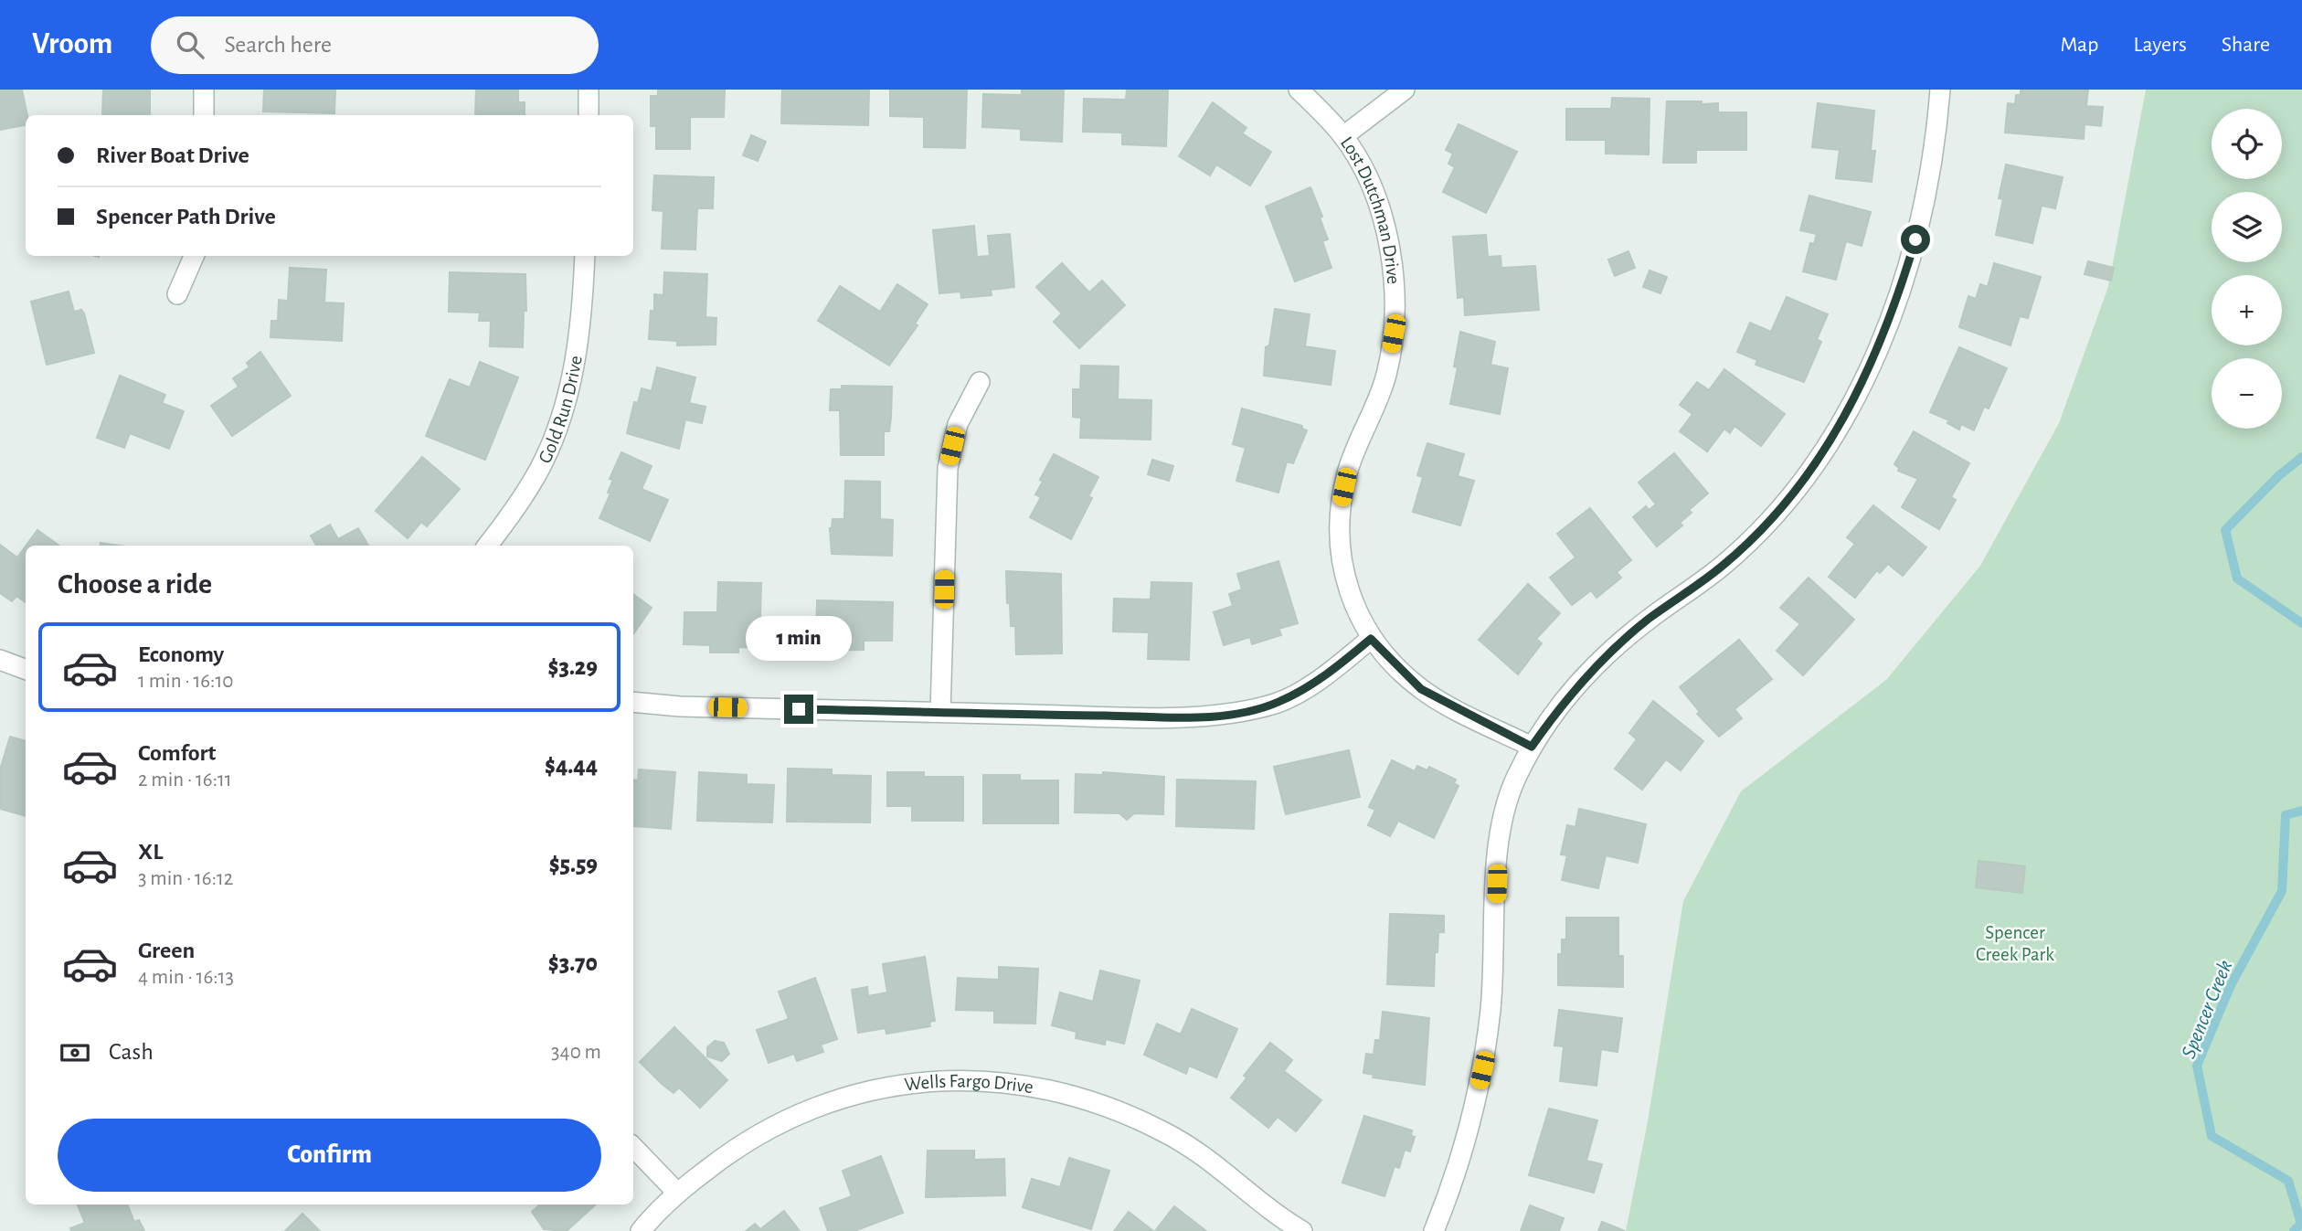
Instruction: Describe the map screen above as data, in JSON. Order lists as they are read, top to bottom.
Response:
{
  "streets": {
    "street": ["Lost Dutchman Drive", "Gold Run Drive", "Wells Fargo Drive"]
  },
  "water": ["Spencer Creek"],
  "parks": ["Spencer Creek Park"],
  "page": {
    "header": "Vroom",
    "search": "Search here",
    "nav": ["Map", "Layers", "Share"],
    "map_buttons": ["+", "−"],
    "banner": ["River Boat Drive", "Spencer Path Drive"],
    "heading": "Choose a ride",
    "bubble": "1 min",
    "list": [
      {
        "name": "Economy",
        "note": "1 min · 16:10",
        "value": "$3.29"
      },
      {
        "name": "Comfort",
        "note": "2 min · 16:11",
        "value": "$4.44"
      },
      {
        "name": "XL",
        "note": "3 min · 16:12",
        "value": "$5.59"
      },
      {
        "name": "Green",
        "note": "4 min · 16:13",
        "value": "$3.70"
      }
    ],
    "pay": ["Cash", "340 m"],
    "buttons": "Confirm"
  }
}
